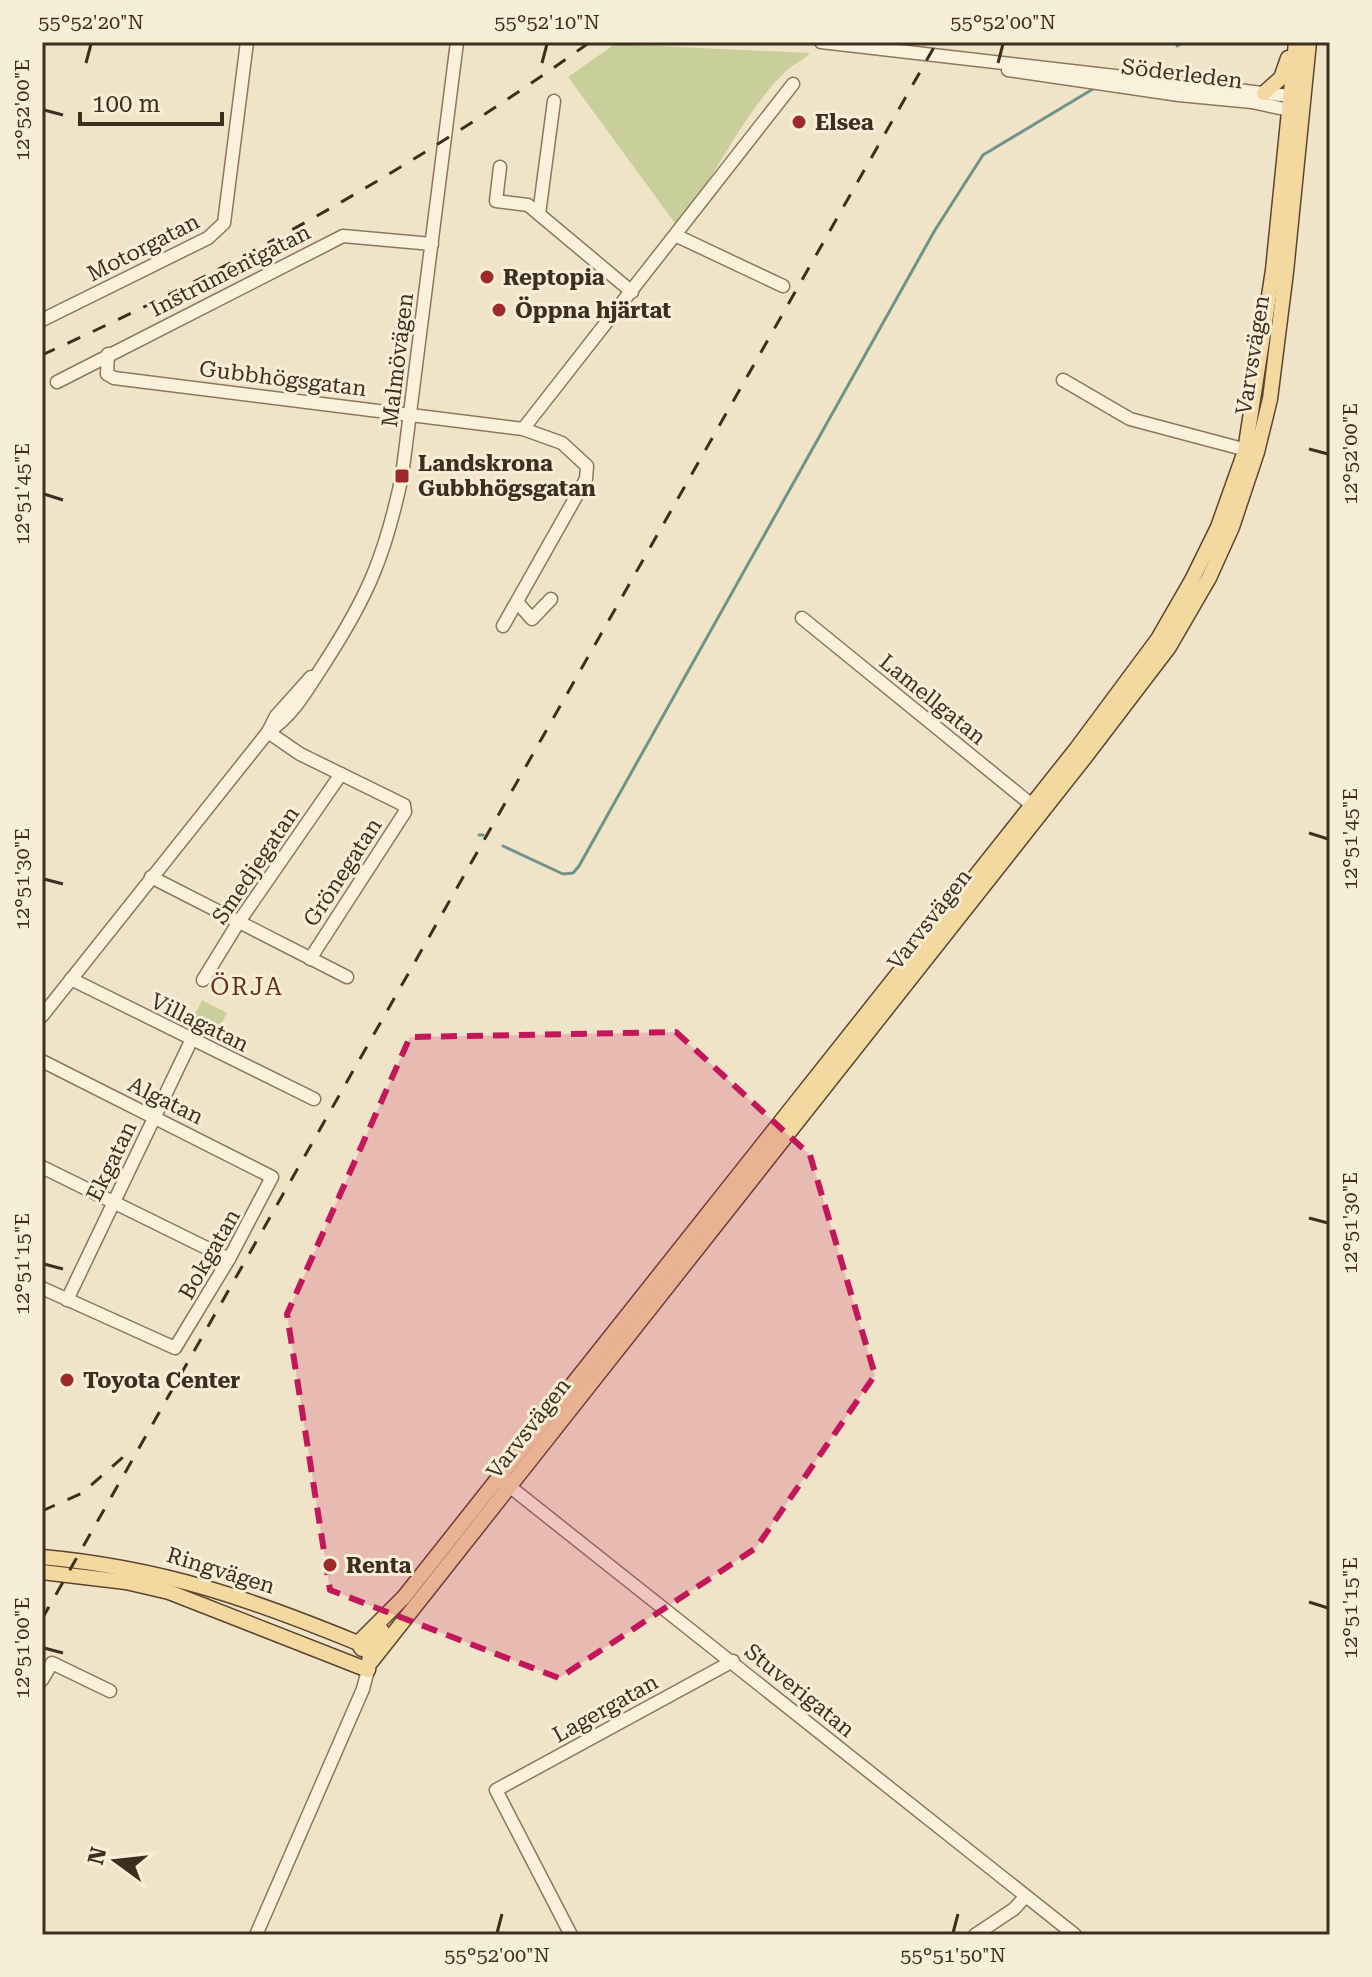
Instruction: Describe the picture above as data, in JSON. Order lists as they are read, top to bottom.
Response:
{
  "streets": {
    "main road": ["Varvsvägen", "Ringvägen"],
    "street": [
      "Söderleden",
      "Motorgatan",
      "Instrumentgatan",
      "Malmövägen",
      "Gubbhögsgatan",
      "Lamellgatan",
      "Smedjegatan",
      "Grönegatan",
      "Villagatan",
      "Algatan",
      "Ekgatan",
      "Bokgatan",
      "Stuverigatan",
      "Lagergatan"
    ]
  },
  "crossings": [
    ["Söderleden", "Varvsvägen"],
    ["Instrumentgatan", "Malmövägen"],
    ["Instrumentgatan", "Gubbhögsgatan"],
    ["Varvsvägen", "Lamellgatan"],
    ["Varvsvägen", "Ringvägen"],
    ["Varvsvägen", "Stuverigatan"],
    ["Malmövägen", "Gubbhögsgatan"],
    ["Malmövägen", "Villagatan"],
    ["Smedjegatan", "Grönegatan"],
    ["Villagatan", "Ekgatan"],
    ["Algatan", "Ekgatan"],
    ["Algatan", "Bokgatan"],
    ["Ekgatan", "Bokgatan"],
    ["Stuverigatan", "Lagergatan"]
  ],
  "districts": ["ÖRJA"],
  "places": {
    "other": [
      "Elsea",
      "Reptopia",
      "Öppna hjärtat",
      "Toyota Center",
      "Renta"
    ],
    "transit": ["Landskrona Gubbhögsgatan"]
  },
  "scale_bar": "100 m",
  "north": "left",
  "coordinates": [
    "55°52'20\"N",
    "55°52'10\"N",
    "55°52'00\"N",
    "12°52'00\"E",
    "12°51'45\"E",
    "12°51'30\"E",
    "12°51'15\"E",
    "12°51'00\"E",
    "55°51'50\"N"
  ]
}
